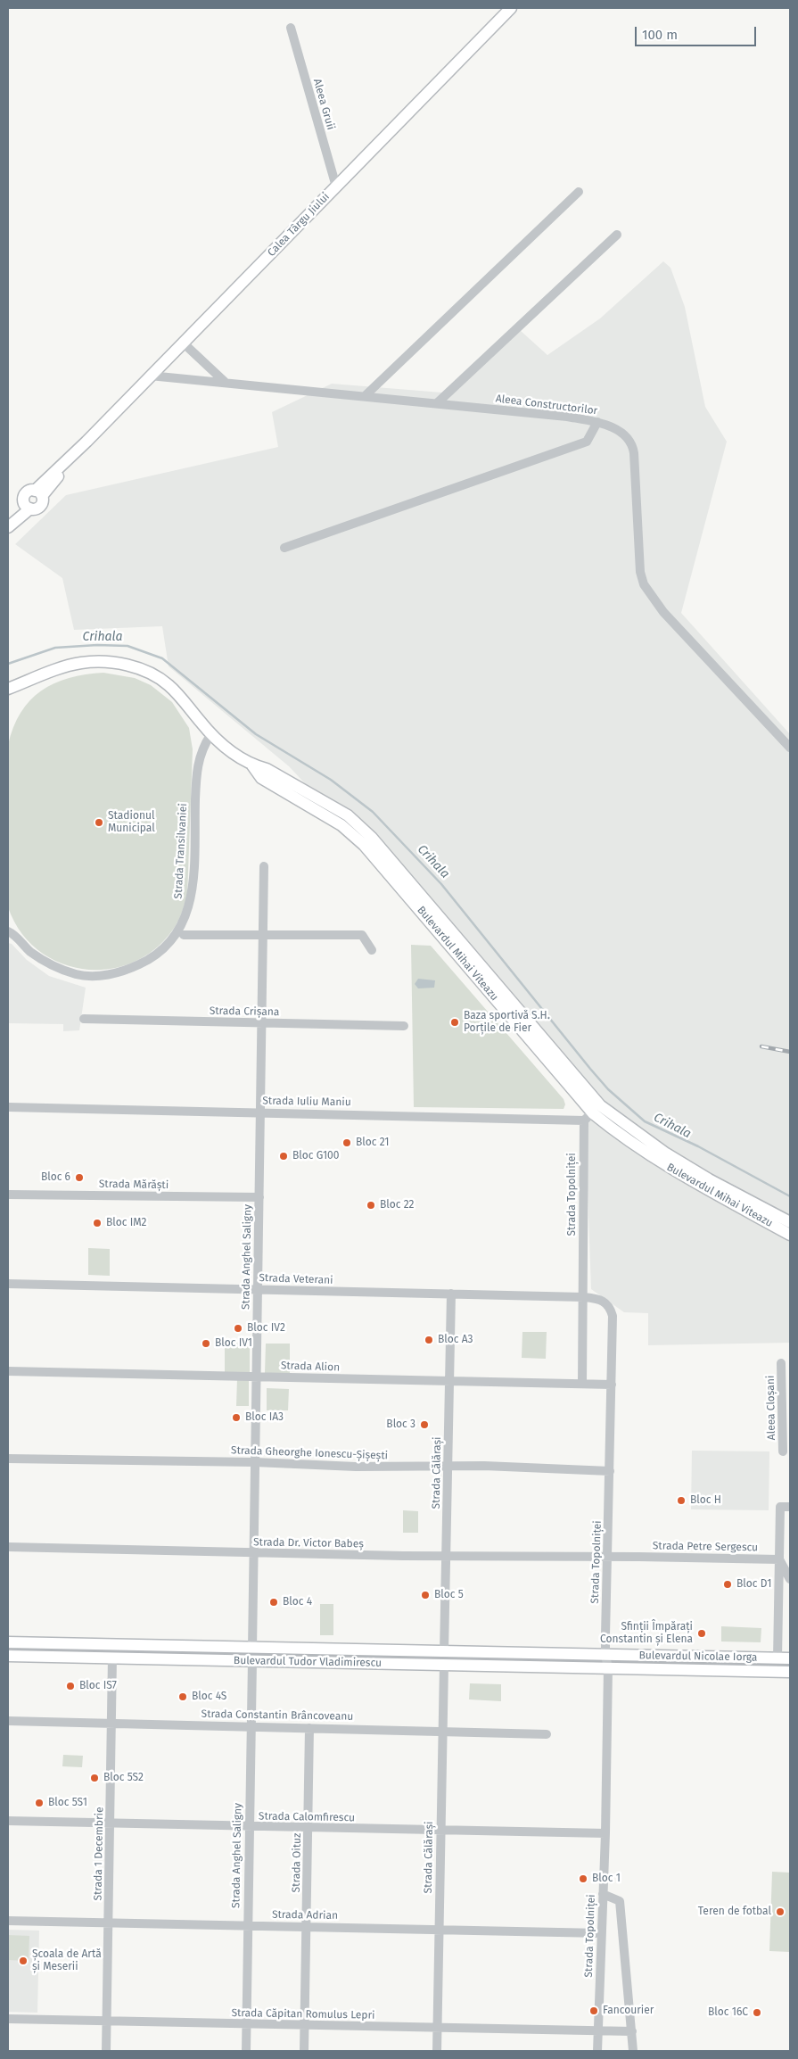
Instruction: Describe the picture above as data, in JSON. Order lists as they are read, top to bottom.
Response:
{
  "streets": {
    "main road": [
      "Calea Târgu Jiului",
      "Bulevardul Mihai Viteazu",
      "Bulevardul Nicolae Iorga",
      "Bulevardul Tudor Vladimirescu"
    ],
    "street": [
      "Aleea Gruii",
      "Aleea Constructorilor",
      "Strada Transilvaniei",
      "Strada Crișana",
      "Strada Iuliu Maniu",
      "Strada Mărăști",
      "Strada Topolniței",
      "Strada Anghel Saligny",
      "Strada Veterani",
      "Strada Alion",
      "Aleea Cloșani",
      "Strada Gheorghe Ionescu-Șișești",
      "Strada Călărași",
      "Strada Dr. Victor Babeș",
      "Strada Petre Sergescu",
      "Strada Constantin Brâncoveanu",
      "Strada Calomfirescu",
      "Strada 1 Decembrie",
      "Strada Oituz",
      "Strada Adrian",
      "Strada Căpitan Romulus Lepri"
    ]
  },
  "crossings": [
    ["Aleea Gruii", "Calea Târgu Jiului"],
    ["Calea Târgu Jiului", "Aleea Constructorilor"],
    ["Strada Transilvaniei", "Bulevardul Mihai Viteazu"],
    ["Bulevardul Mihai Viteazu", "Strada Iuliu Maniu"],
    ["Bulevardul Mihai Viteazu", "Strada Topolniței"],
    ["Strada Crișana", "Strada Anghel Saligny"],
    ["Strada Iuliu Maniu", "Strada Topolniței"],
    ["Strada Iuliu Maniu", "Strada Anghel Saligny"],
    ["Strada Mărăști", "Strada Anghel Saligny"],
    ["Strada Topolniței", "Strada Veterani"],
    ["Strada Topolniței", "Strada Alion"],
    ["Strada Topolniței", "Strada Gheorghe Ionescu-Șișești"],
    ["Strada Topolniței", "Strada Dr. Victor Babeș"],
    ["Strada Topolniței", "Strada Petre Sergescu"],
    ["Strada Topolniței", "Bulevardul Nicolae Iorga"],
    ["Strada Topolniței", "Bulevardul Tudor Vladimirescu"],
    ["Strada Topolniței", "Strada Calomfirescu"],
    ["Strada Topolniței", "Strada Adrian"],
    ["Strada Topolniței", "Strada Căpitan Romulus Lepri"],
    ["Strada Anghel Saligny", "Strada Veterani"],
    ["Strada Anghel Saligny", "Strada Alion"],
    ["Strada Anghel Saligny", "Strada Gheorghe Ionescu-Șișești"],
    ["Strada Anghel Saligny", "Strada Dr. Victor Babeș"],
    ["Strada Anghel Saligny", "Bulevardul Tudor Vladimirescu"],
    ["Strada Anghel Saligny", "Strada Constantin Brâncoveanu"],
    ["Strada Anghel Saligny", "Strada Calomfirescu"],
    ["Strada Anghel Saligny", "Strada Adrian"],
    ["Strada Anghel Saligny", "Strada Căpitan Romulus Lepri"],
    ["Strada Veterani", "Strada Călărași"],
    ["Strada Alion", "Strada Călărași"],
    ["Strada Gheorghe Ionescu-Șișești", "Strada Călărași"],
    ["Strada Călărași", "Strada Dr. Victor Babeș"],
    ["Strada Călărași", "Bulevardul Tudor Vladimirescu"],
    ["Strada Călărași", "Strada Constantin Brâncoveanu"],
    ["Strada Călărași", "Strada Calomfirescu"],
    ["Strada Călărași", "Strada Adrian"],
    ["Strada Călărași", "Strada Căpitan Romulus Lepri"],
    ["Strada Dr. Victor Babeș", "Strada Petre Sergescu"],
    ["Bulevardul Nicolae Iorga", "Bulevardul Tudor Vladimirescu"],
    ["Bulevardul Tudor Vladimirescu", "Strada 1 Decembrie"],
    ["Strada Constantin Brâncoveanu", "Strada 1 Decembrie"],
    ["Strada Constantin Brâncoveanu", "Strada Oituz"],
    ["Strada Calomfirescu", "Strada 1 Decembrie"],
    ["Strada Calomfirescu", "Strada Oituz"],
    ["Strada 1 Decembrie", "Strada Adrian"],
    ["Strada 1 Decembrie", "Strada Căpitan Romulus Lepri"],
    ["Strada Oituz", "Strada Adrian"],
    ["Strada Oituz", "Strada Căpitan Romulus Lepri"]
  ],
  "water": ["Crihala"],
  "places": [
    "Stadionul Municipal",
    "Baza sportivă S.H. Porțile de Fier",
    "Bloc 21",
    "Bloc G100",
    "Bloc 6",
    "Bloc 22",
    "Bloc IM2",
    "Bloc IV2",
    "Bloc A3",
    "Bloc IV1",
    "Bloc IA3",
    "Bloc 3",
    "Bloc H",
    "Bloc D1",
    "Bloc 5",
    "Bloc 4",
    "Sfinții Împărați Constantin și Elena",
    "Bloc IS7",
    "Bloc 4S",
    "Bloc 5S2",
    "Bloc 5S1",
    "Bloc 1",
    "Teren de fotbal",
    "Școala de Artă și Meserii",
    "Fancourier",
    "Bloc 16C"
  ],
  "scale_bar": "100 m"
}
